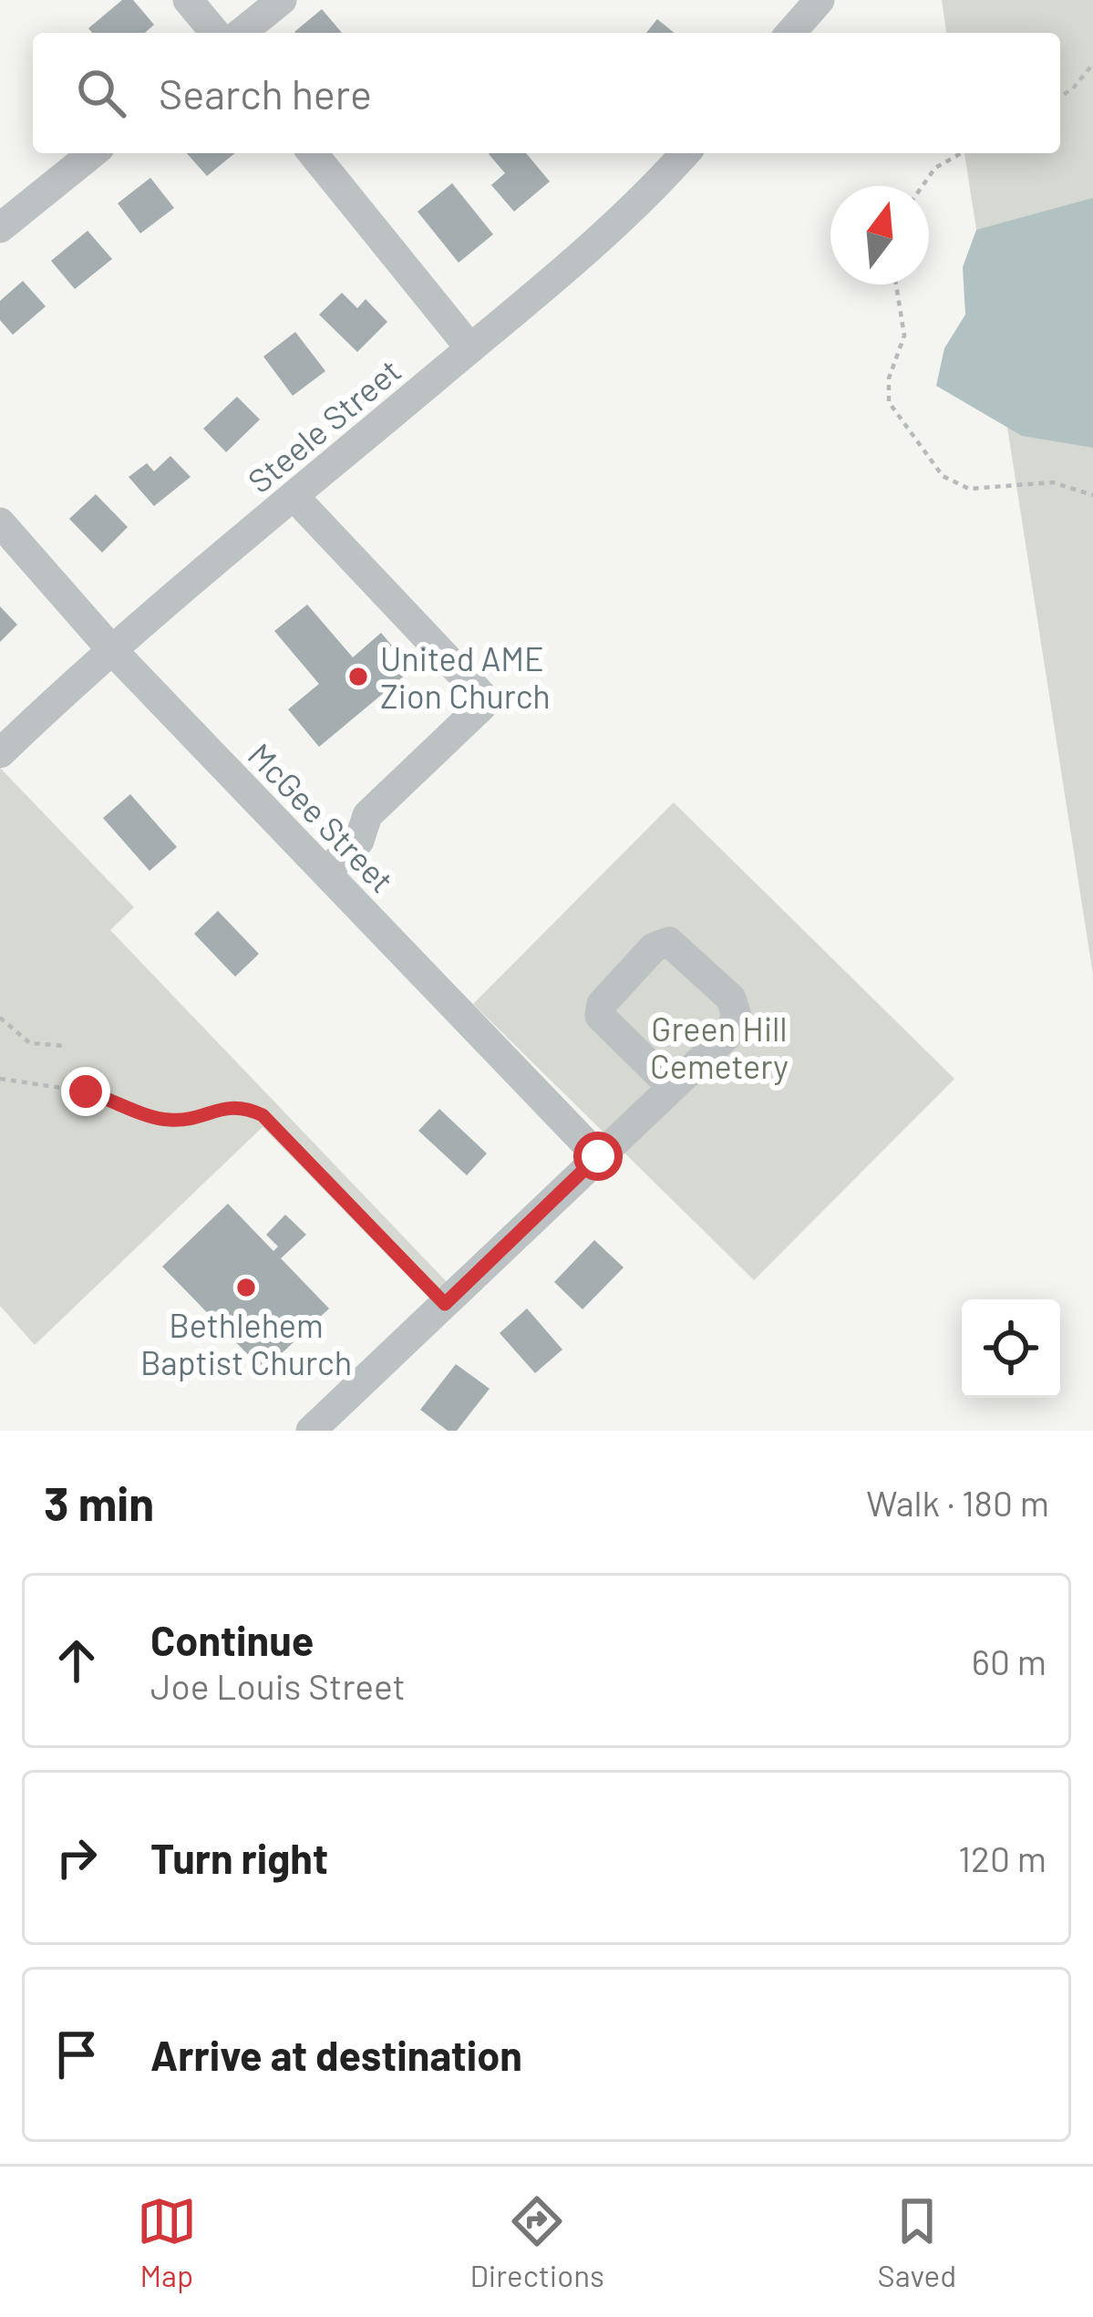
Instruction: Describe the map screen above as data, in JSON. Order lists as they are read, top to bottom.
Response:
{
  "streets": {
    "street": ["Steele Street", "McGee Street"]
  },
  "crossings": [
    ["Steele Street", "McGee Street"]
  ],
  "parks": ["Green Hill Cemetery"],
  "places": ["United AME Zion Church", "Bethlehem Baptist Church"],
  "north": "top",
  "page": {
    "search": "Search here",
    "heading": ["3 min", "Walk · 180 m"],
    "list": [
      ["Continue", "Joe Louis Street", "60 m"],
      ["Turn right", "120 m"],
      "Arrive at destination"
    ],
    "nav": ["Map", "Directions", "Saved"]
  }
}
